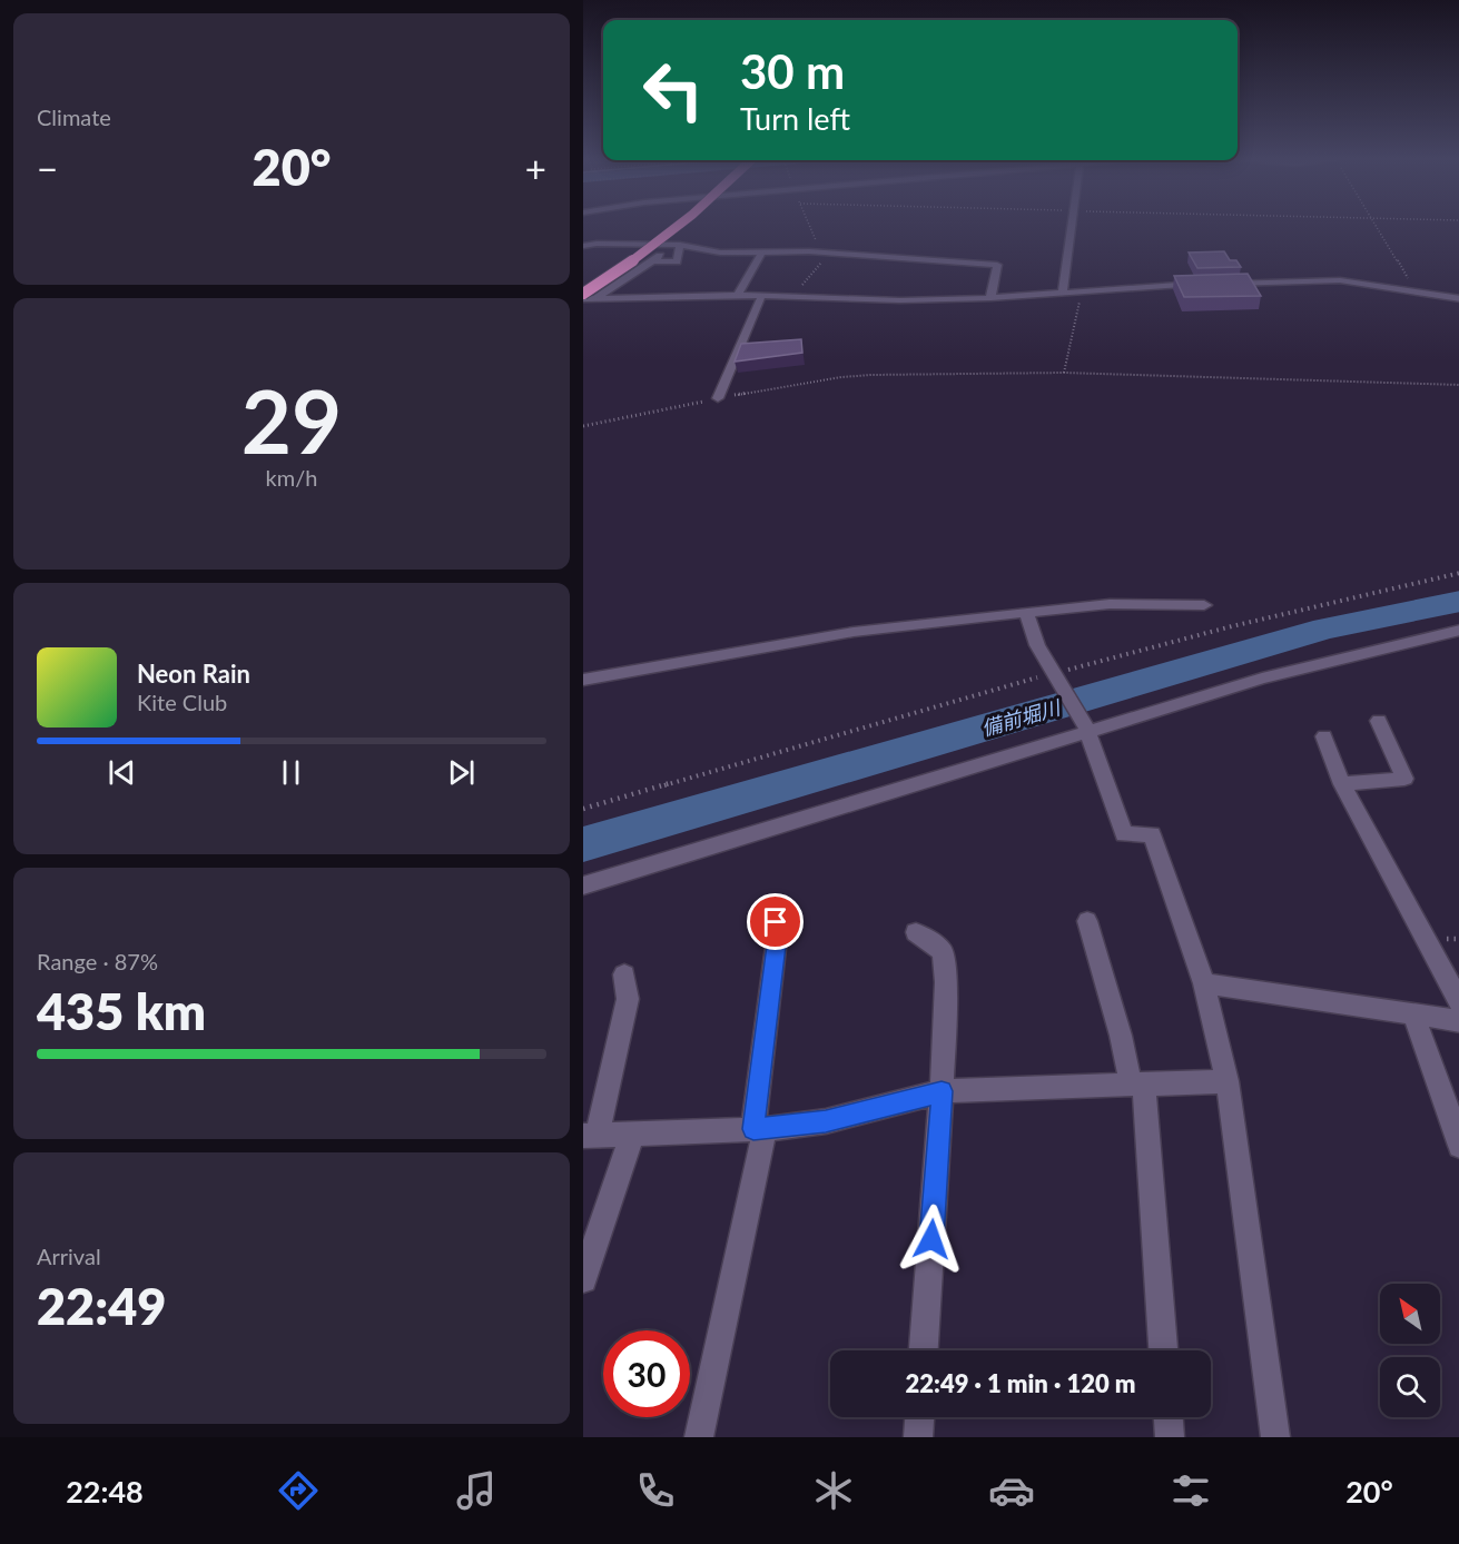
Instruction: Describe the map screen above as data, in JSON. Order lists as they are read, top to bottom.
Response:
{
  "water": ["備前堀川"],
  "north": "top left",
  "page": {
    "tile": [
      "Climate",
      ["29", "km/h"],
      ["Range · 87%", "435 km"],
      ["Arrival", "22:49"]
    ],
    "turn": ["30 m", "Turn left"],
    "heat": ["−", "20°", "+"],
    "song": ["Neon Rain", "Kite Club"],
    "limit": "30",
    "trip": "22:49 · 1 min · 120 m",
    "tabs": ["22:48", "20°"]
  }
}
